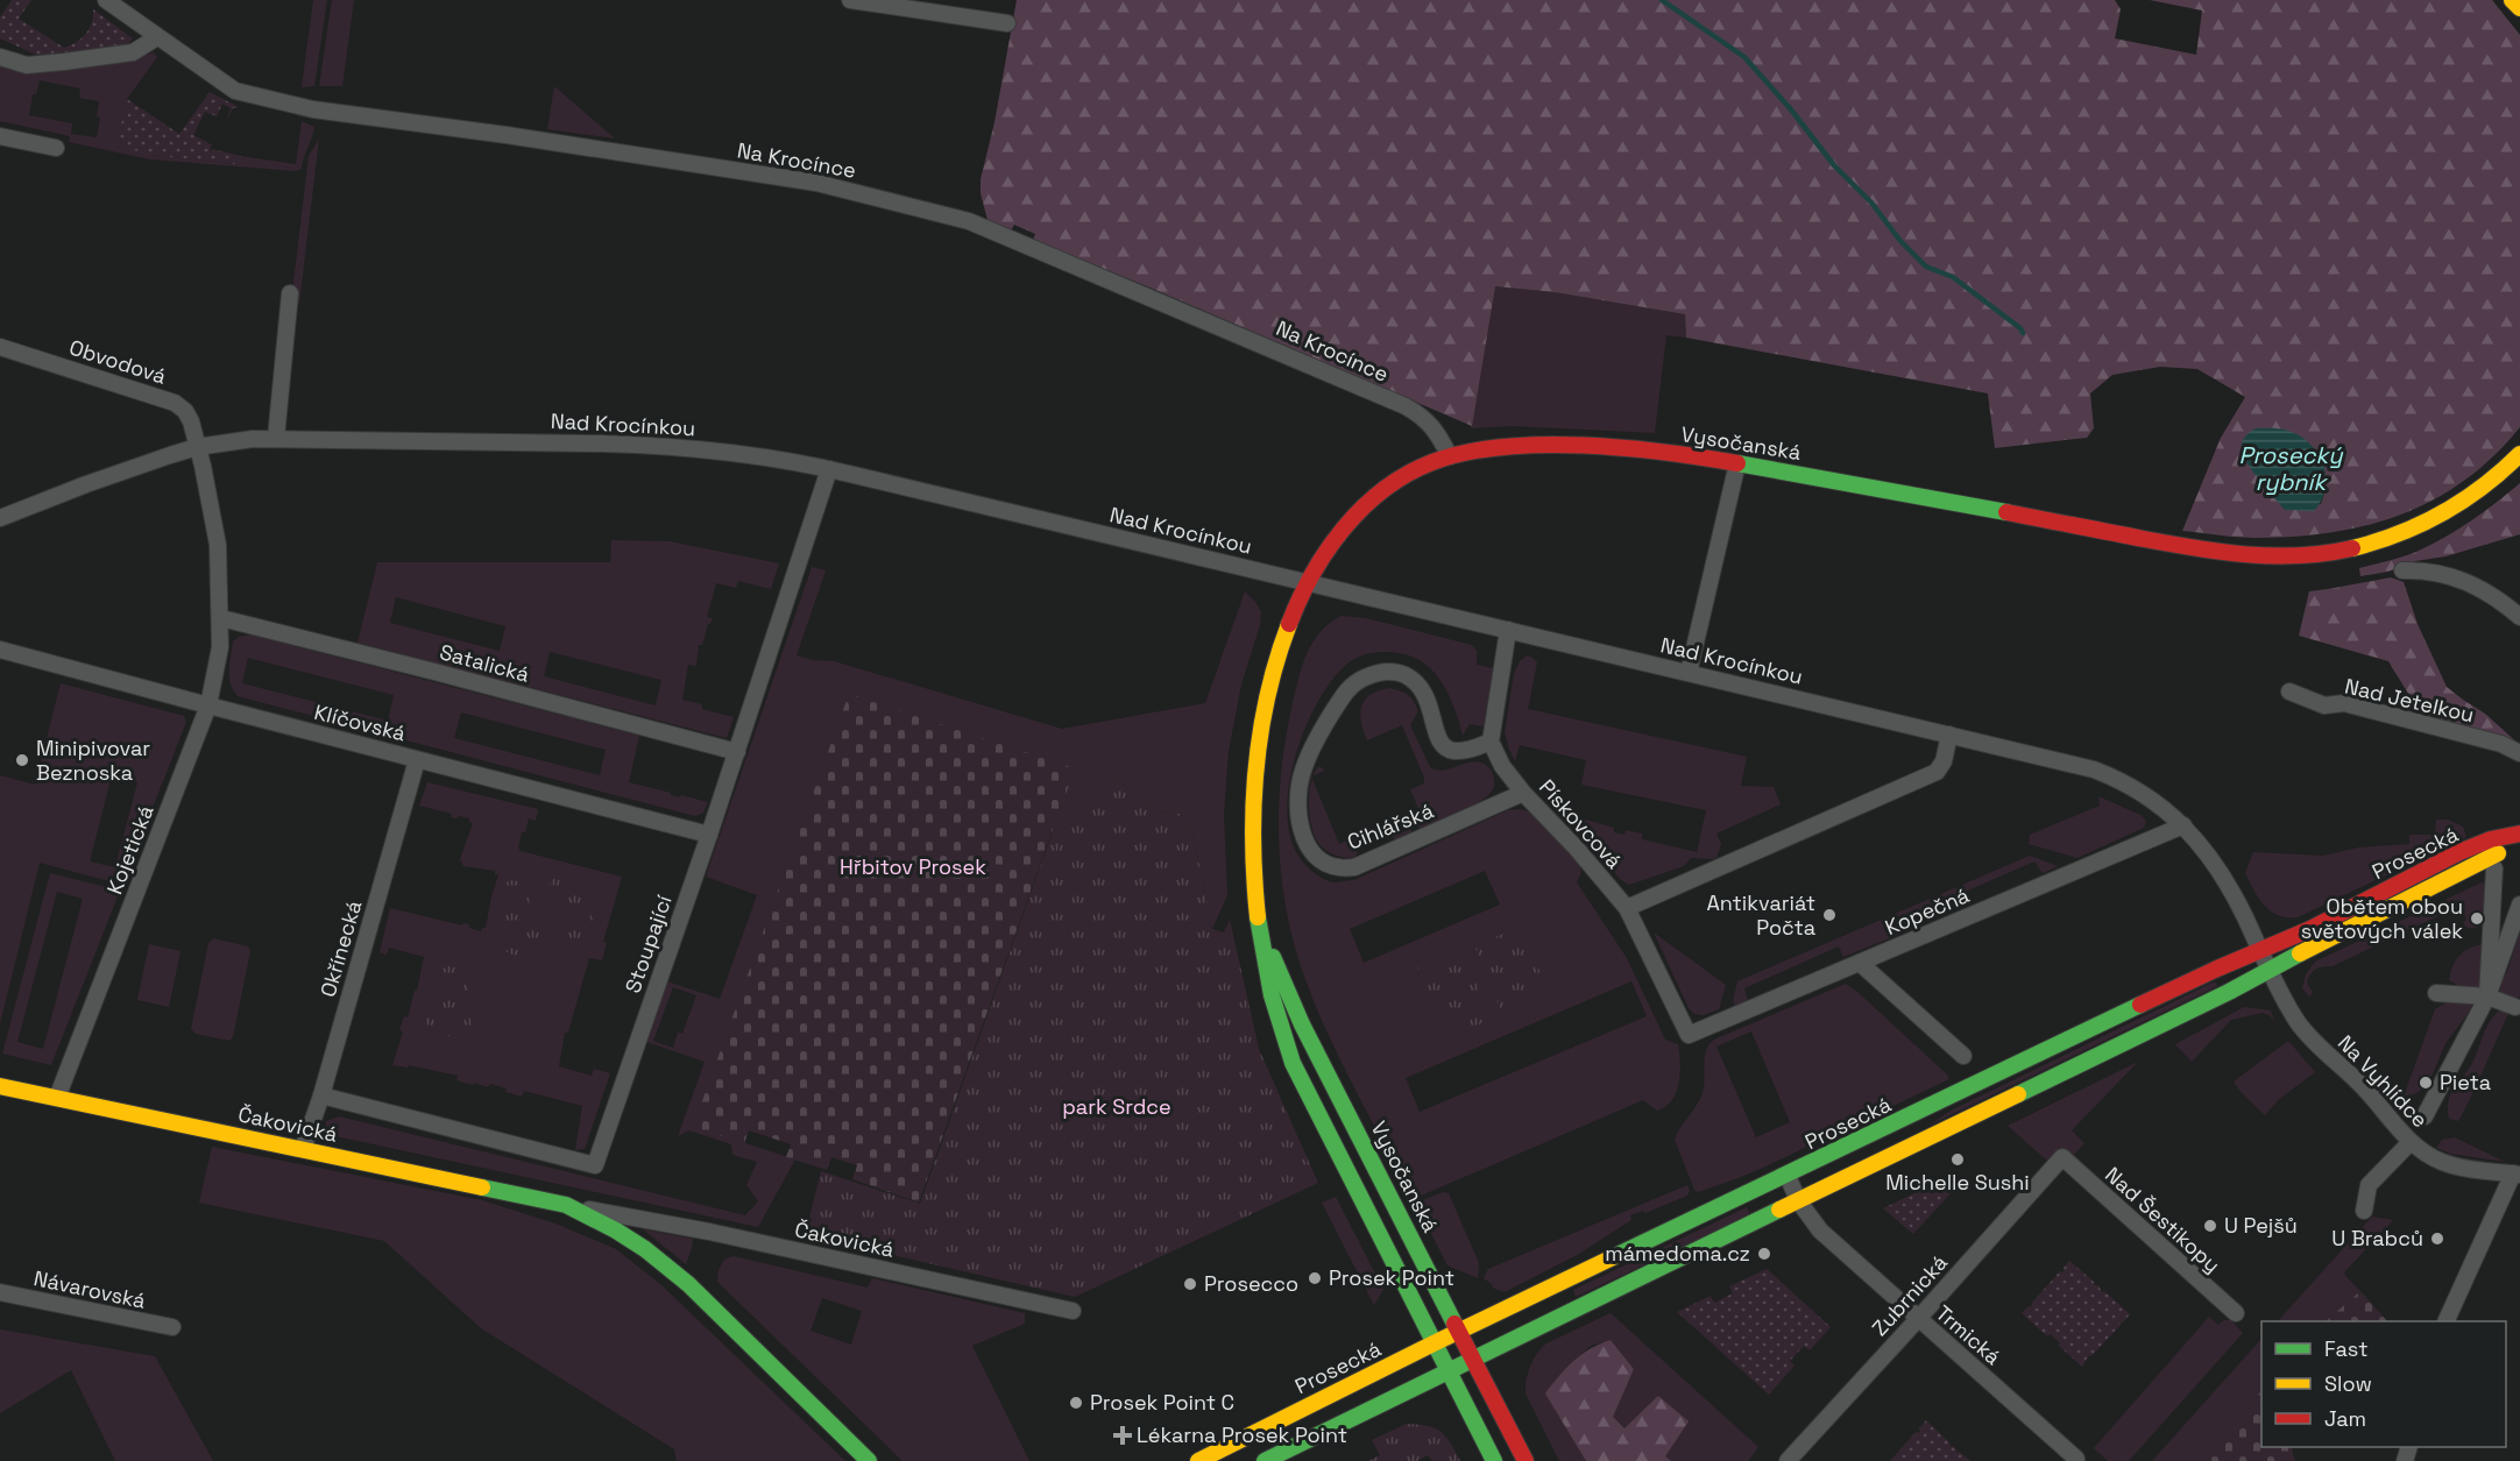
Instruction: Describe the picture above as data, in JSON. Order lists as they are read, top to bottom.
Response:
{
  "streets": {
    "main road": ["Vysočanská", "Prosecká", "Čakovická"],
    "street": [
      "Na Krocínce",
      "Obvodová",
      "Nad Krocínkou",
      "Satalická",
      "Nad Jetelkou",
      "Klíčovská",
      "Pískovcová",
      "Cihlářská",
      "Kojetická",
      "Kopečná",
      "Stoupající",
      "Okřínecká",
      "Na Vyhlídce",
      "Nad Šestikopy",
      "Návarovská",
      "Zubrnická",
      "Trmická"
    ]
  },
  "crossings": [
    ["Na Krocínce", "Vysočanská"],
    ["Obvodová", "Nad Krocínkou"],
    ["Obvodová", "Kojetická"],
    ["Nad Krocínkou", "Vysočanská"],
    ["Nad Krocínkou", "Kojetická"],
    ["Nad Krocínkou", "Prosecká"],
    ["Nad Krocínkou", "Kopečná"],
    ["Nad Krocínkou", "Stoupající"],
    ["Nad Krocínkou", "Na Vyhlídce"],
    ["Vysočanská", "Prosecká"],
    ["Satalická", "Kojetická"],
    ["Satalická", "Stoupající"],
    ["Klíčovská", "Kojetická"],
    ["Klíčovská", "Stoupající"],
    ["Klíčovská", "Okřínecká"],
    ["Pískovcová", "Cihlářská"],
    ["Pískovcová", "Kopečná"],
    ["Kojetická", "Čakovická"],
    ["Prosecká", "Na Vyhlídce"],
    ["Prosecká", "Trmická"],
    ["Stoupající", "Okřínecká"],
    ["Okřínecká", "Čakovická"],
    ["Nad Šestikopy", "Zubrnická"],
    ["Zubrnická", "Trmická"]
  ],
  "water": ["Prosecký rybník"],
  "parks": ["Hřbitov Prosek", "park Srdce"],
  "places": {
    "other": [
      "Minipivovar Beznoska",
      "Antikvariát Počta",
      "Obětem obou světových válek",
      "Pieta",
      "Michelle Sushi",
      "U Pejšů",
      "U Brabců",
      "mámedoma.cz",
      "Prosek Point",
      "Prosecco",
      "Prosek Point C"
    ],
    "health": ["Lékarna Prosek Point"]
  },
  "legend": ["Fast", "Slow", "Jam"]
}
